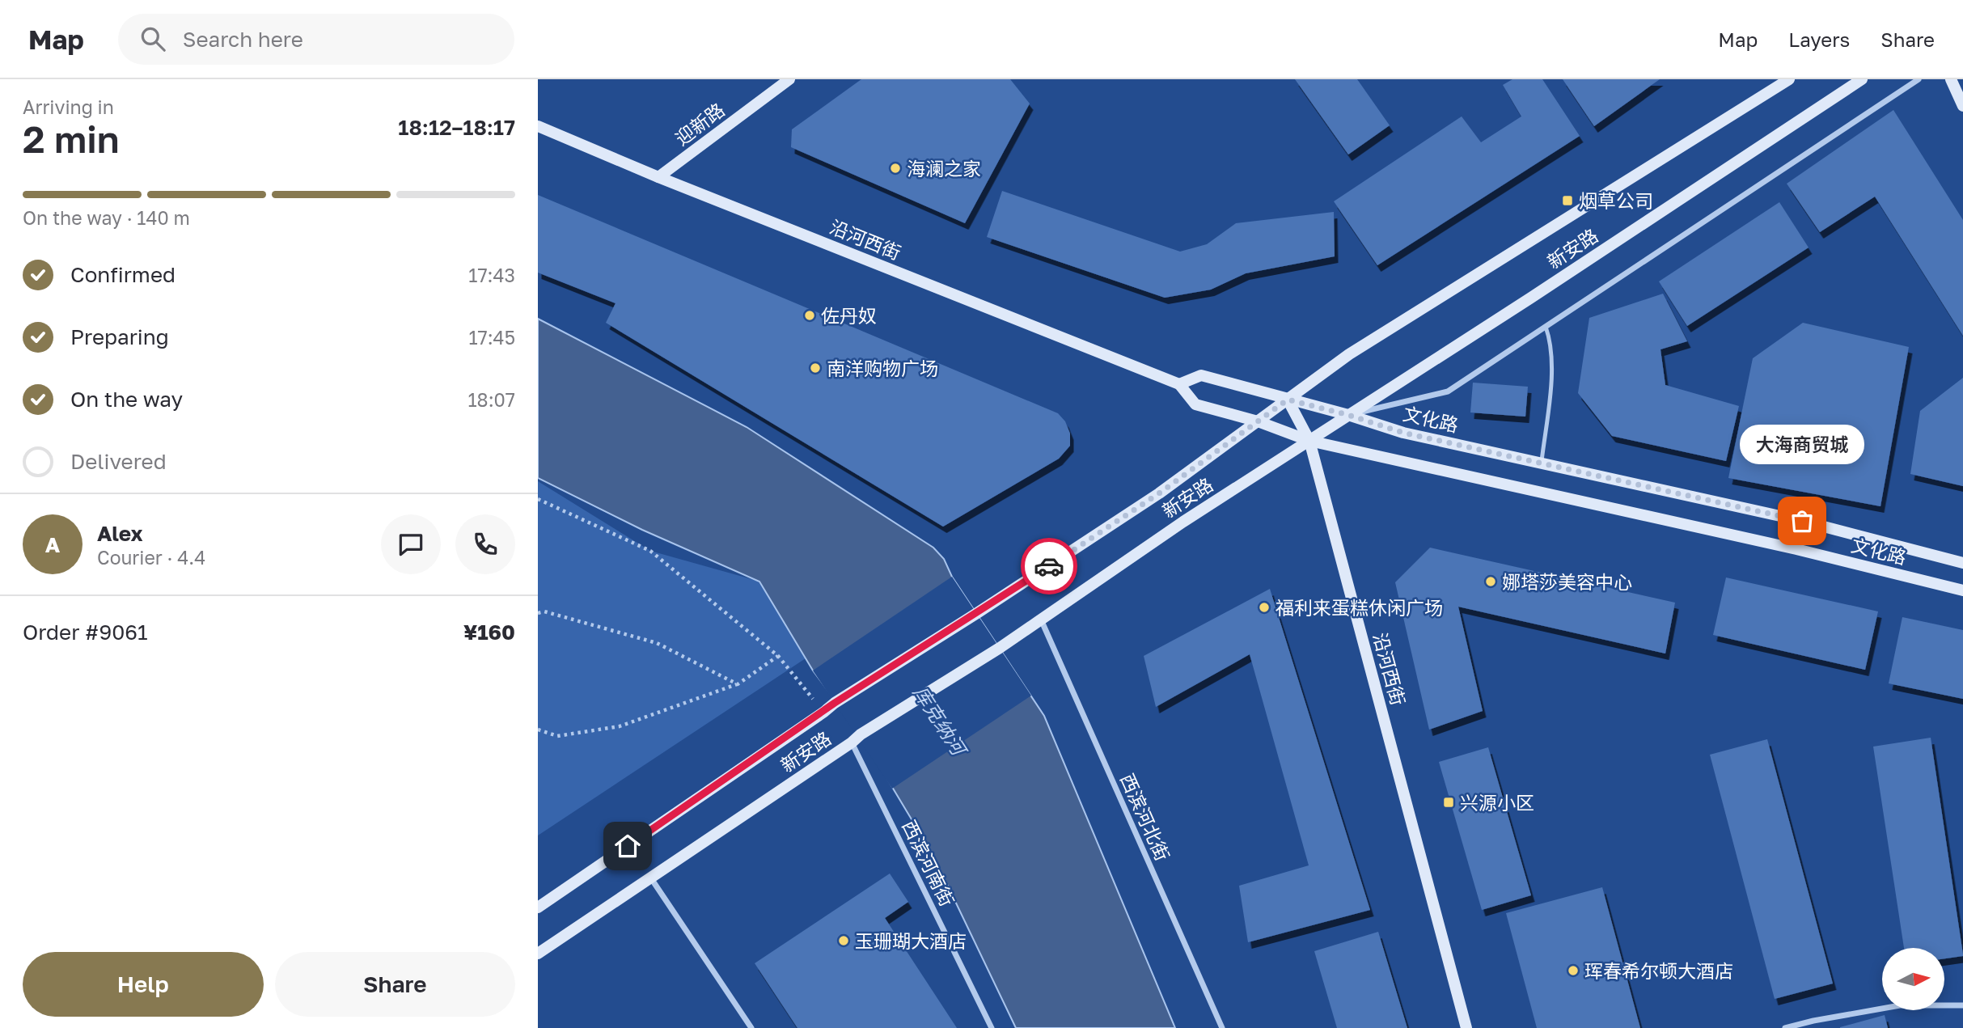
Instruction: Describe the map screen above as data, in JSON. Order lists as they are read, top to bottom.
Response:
{
  "streets": {
    "main road": [
      "迎新路",
      "沿河西街",
      "新安路",
      "文化路"
    ],
    "street": ["西滨河北街", "西滨河南街"]
  },
  "crossings": [
    ["迎新路", "沿河西街"],
    ["沿河西街", "新安路"],
    ["沿河西街", "文化路"],
    ["新安路", "文化路"],
    ["新安路", "西滨河北街"],
    ["新安路", "西滨河南街"]
  ],
  "water": ["库克纳河"],
  "places": {
    "other": [
      "海澜之家",
      "佐丹奴",
      "南洋购物广场",
      "大海商贸城",
      "娜塔莎美容中心",
      "福利来蛋糕休闲广场",
      "玉珊瑚大酒店",
      "珲春希尔顿大酒店"
    ],
    "transit": ["烟草公司", "兴源小区"]
  },
  "north": "right",
  "page": {
    "header": "Map",
    "search": "Search here",
    "nav": ["Map", "Layers", "Share"],
    "heading": ["2 min", "Arriving in", "18:12–18:17"],
    "panel": [
      "Alex",
      "Courier · 4.4",
      "Order #9061",
      "¥160"
    ],
    "bar": "On the way · 140 m",
    "list": [
      ["Confirmed", "17:43"],
      ["Preparing", "17:45"],
      ["On the way", "18:07"],
      "Delivered"
    ],
    "bubble": "大海商贸城",
    "round": "A",
    "buttons": ["Help", "Share"]
  }
}
